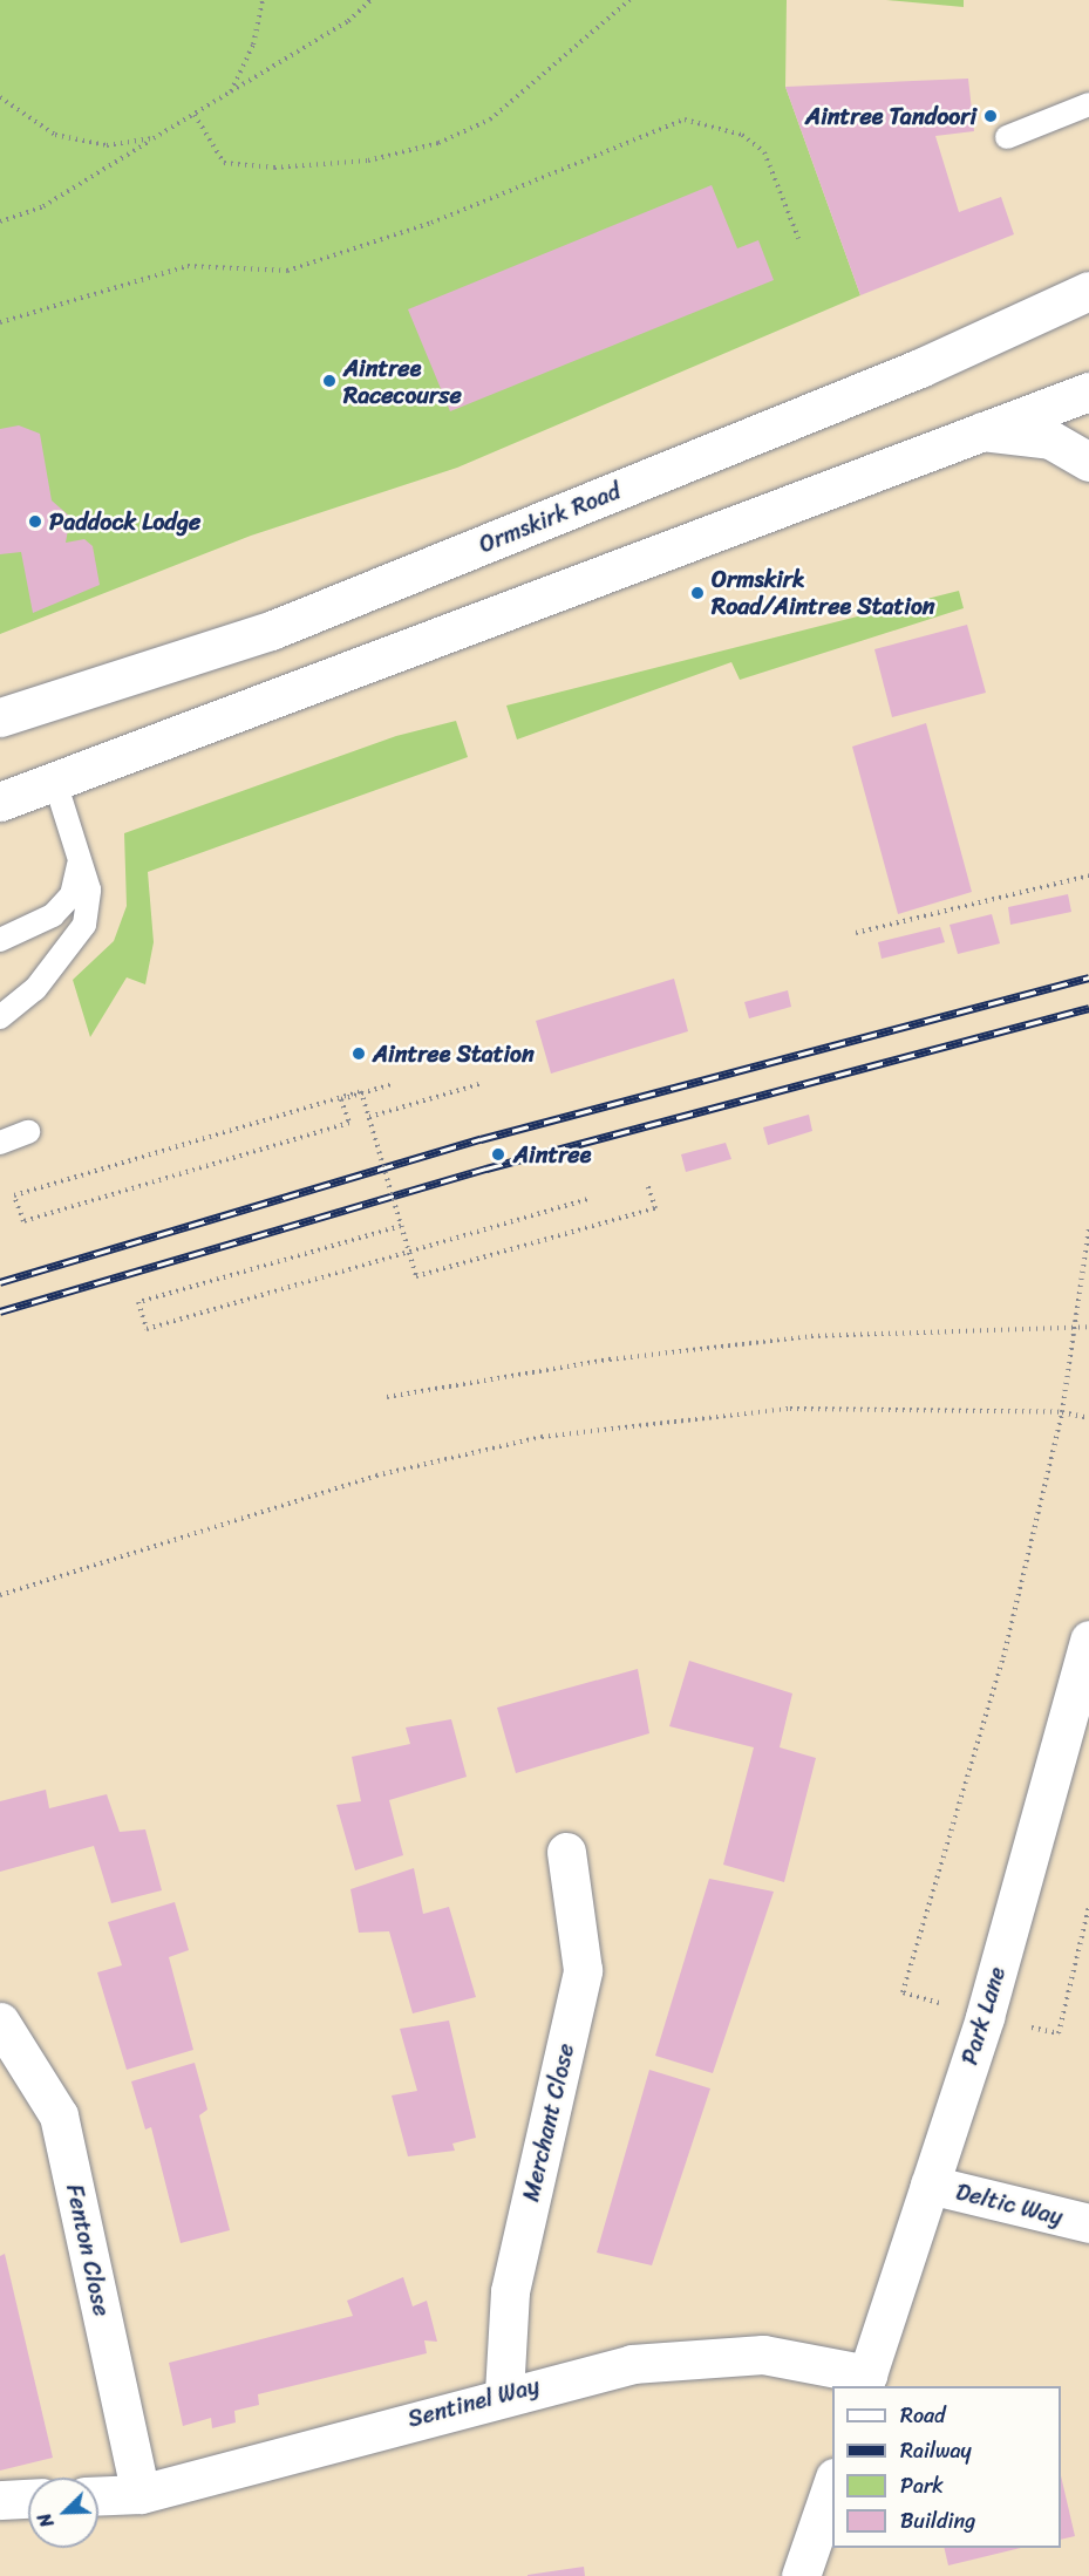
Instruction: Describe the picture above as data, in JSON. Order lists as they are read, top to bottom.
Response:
{
  "streets": {
    "main road": [
      "Ormskirk Road",
      "Park Lane",
      "Merchant Close",
      "Deltic Way",
      "Fenton Close",
      "Sentinel Way"
    ]
  },
  "crossings": [
    ["Park Lane", "Deltic Way"],
    ["Park Lane", "Sentinel Way"],
    ["Merchant Close", "Sentinel Way"],
    ["Fenton Close", "Sentinel Way"]
  ],
  "places": [
    "Aintree Tandoori",
    "Aintree Racecourse",
    "Paddock Lodge",
    "Ormskirk Road/Aintree Station",
    "Aintree Station",
    "Aintree"
  ],
  "legend": [
    "Road",
    "Railway",
    "Park",
    "Building"
  ],
  "north": "bottom left"
}
